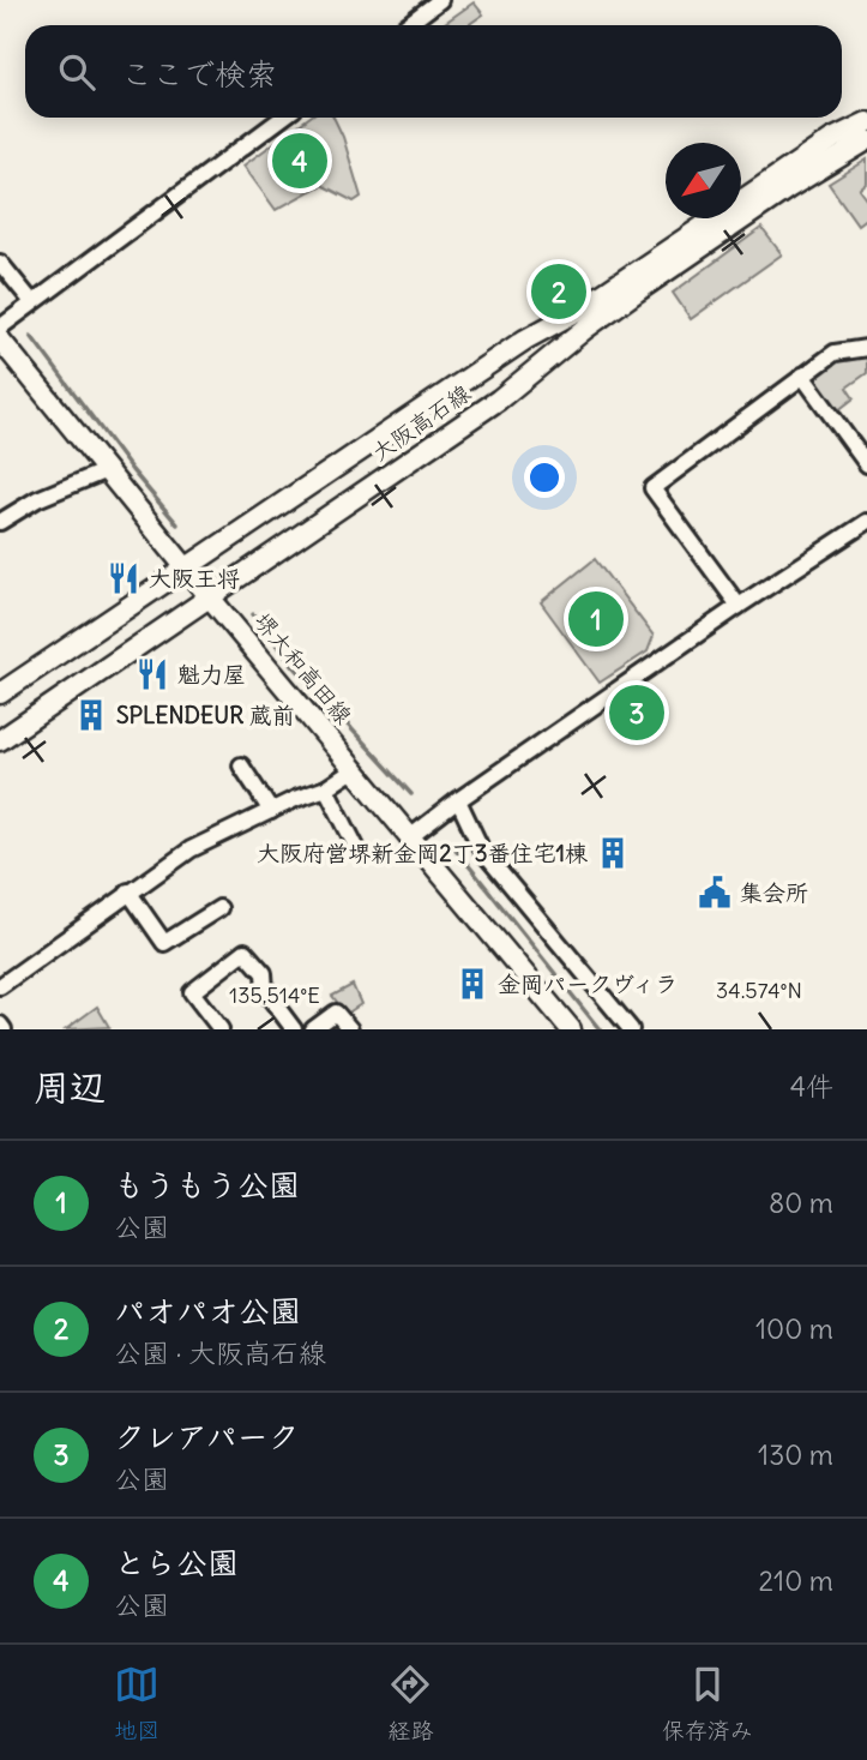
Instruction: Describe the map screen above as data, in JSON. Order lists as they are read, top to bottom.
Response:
{
  "streets": {
    "main road": ["大阪高石線", "堺大和高田線"]
  },
  "crossings": [
    ["大阪高石線", "堺大和高田線"]
  ],
  "places": {
    "restaurant": ["大阪王将", "魁力屋"],
    "building": ["SPLENDEUR 蔵前", "大阪府営堺新金岡2丁3番住宅1棟", "金岡パークヴィラ"],
    "public building": ["集会所"]
  },
  "north": "bottom left",
  "page": {
    "search": "ここで検索",
    "pins": [
      "4",
      "2",
      "1",
      "3"
    ],
    "heading": ["周辺", "4件"],
    "list": [
      {
        "mark": "1",
        "name": "もうもう公園",
        "note": "公園",
        "value": "80 m"
      },
      {
        "mark": "2",
        "name": "パオパオ公園",
        "note": "公園 · 大阪高石線",
        "value": "100 m"
      },
      {
        "mark": "3",
        "name": "クレアパーク",
        "note": "公園",
        "value": "130 m"
      },
      {
        "mark": "4",
        "name": "とら公園",
        "note": "公園",
        "value": "210 m"
      }
    ],
    "nav": ["地図", "経路", "保存済み"]
  },
  "coordinates": ["34.574°N", "135.514°E"]
}
